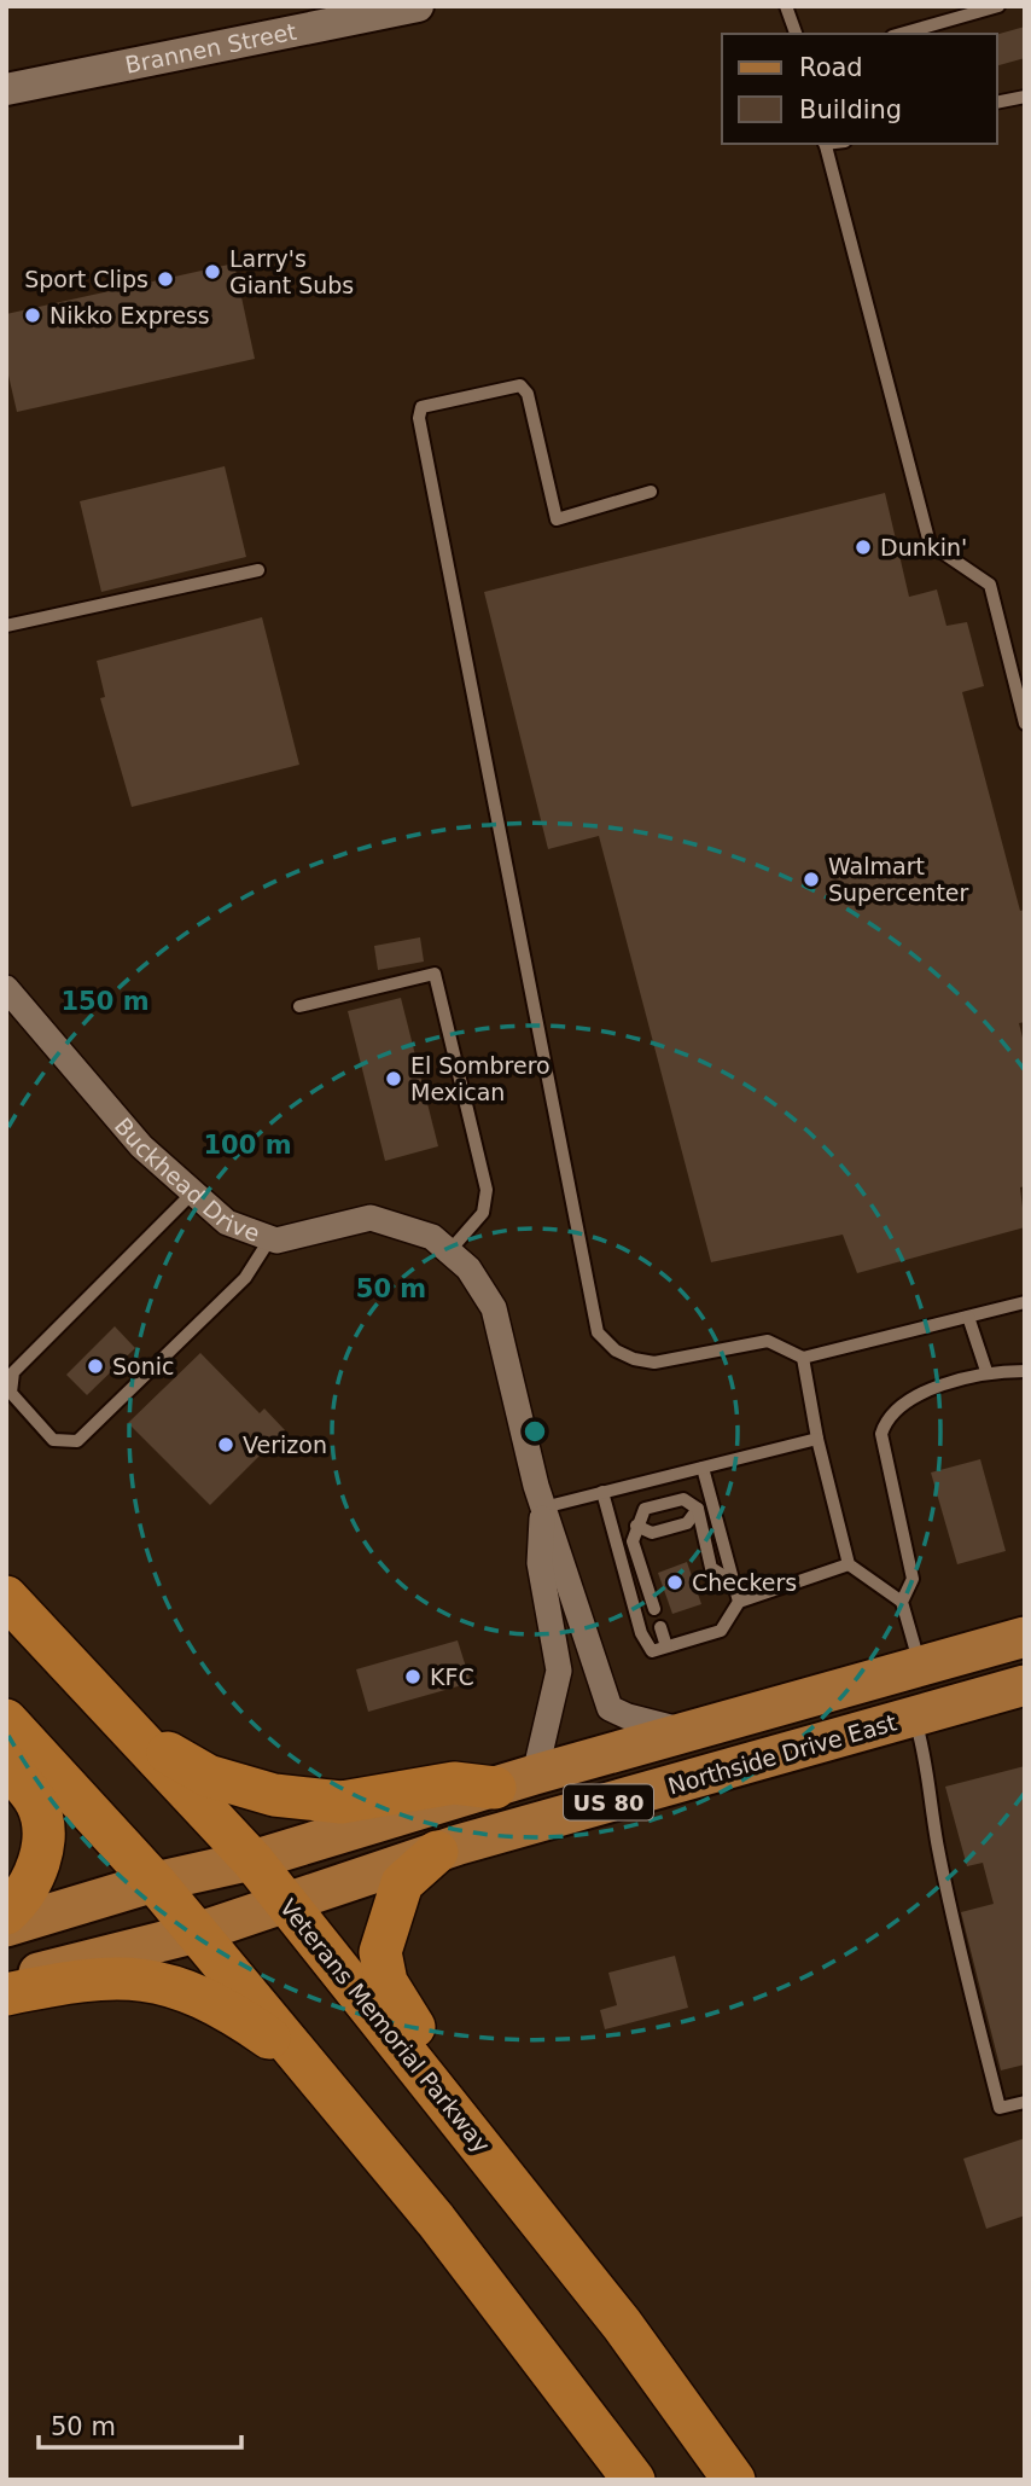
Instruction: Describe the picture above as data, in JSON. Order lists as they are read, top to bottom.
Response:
{
  "streets": {
    "highway": ["Veterans Memorial Parkway"],
    "main road": ["Northside Drive East", "US 80"],
    "street": ["Brannen Street", "Buckhead Drive"]
  },
  "crossings": [
    ["Buckhead Drive", "Northside Drive East"],
    ["Northside Drive East", "Veterans Memorial Parkway"]
  ],
  "places": [
    "Larry's Giant Subs",
    "Sport Clips",
    "Nikko Express",
    "Dunkin'",
    "Walmart Supercenter",
    "El Sombrero Mexican",
    "Sonic",
    "Verizon",
    "Checkers",
    "KFC"
  ],
  "legend": ["Road", "Building"],
  "scale_bar": "50 m",
  "rings": ["150 m", "100 m", "50 m"]
}
